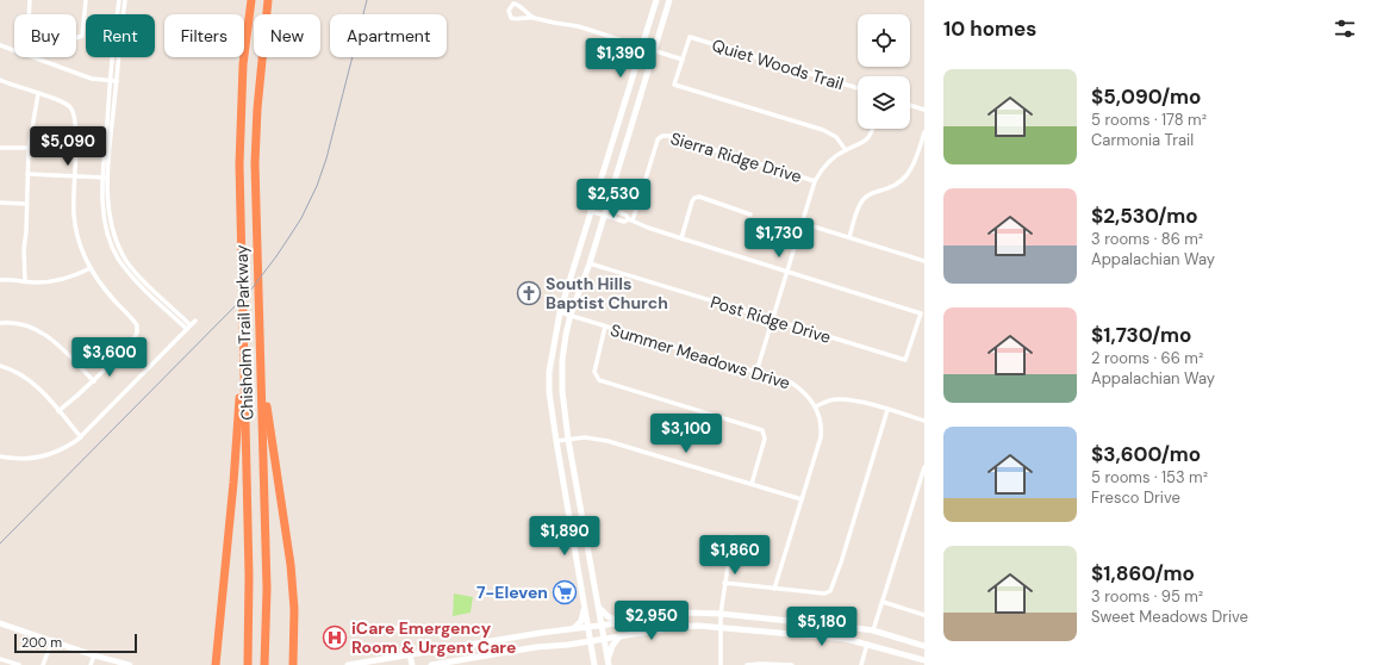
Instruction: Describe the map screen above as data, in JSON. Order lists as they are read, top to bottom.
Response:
{
  "streets": {
    "highway": ["Chisholm Trail Parkway"],
    "street": [
      "Quiet Woods Trail",
      "Sierra Ridge Drive",
      "Post Ridge Drive",
      "Summer Meadows Drive"
    ]
  },
  "places": {
    "church": ["South Hills Baptist Church"],
    "supermarket": ["7-Eleven"],
    "hospital": ["iCare Emergency Room & Urgent Care"]
  },
  "scale_bar": "200 m",
  "page": {
    "heading": "10 homes",
    "chip": [
      "Buy",
      "Rent",
      "Filters",
      "New",
      "Apartment"
    ],
    "price": [
      "$1,390",
      "$5,090",
      "$2,530",
      "$1,730",
      "$3,600",
      "$3,100",
      "$1,890",
      "$1,860",
      "$2,950",
      "$5,180"
    ],
    "list": [
      {
        "name": "$5,090/mo",
        "note": "5 rooms · 178 m² · Carmonia Trail"
      },
      {
        "name": "$2,530/mo",
        "note": "3 rooms · 86 m² · Appalachian Way"
      },
      {
        "name": "$1,730/mo",
        "note": "2 rooms · 66 m² · Appalachian Way"
      },
      {
        "name": "$3,600/mo",
        "note": "5 rooms · 153 m² · Fresco Drive"
      },
      {
        "name": "$1,860/mo",
        "note": "3 rooms · 95 m² · Sweet Meadows Drive"
      }
    ],
    "scale": "200 m"
  }
}
